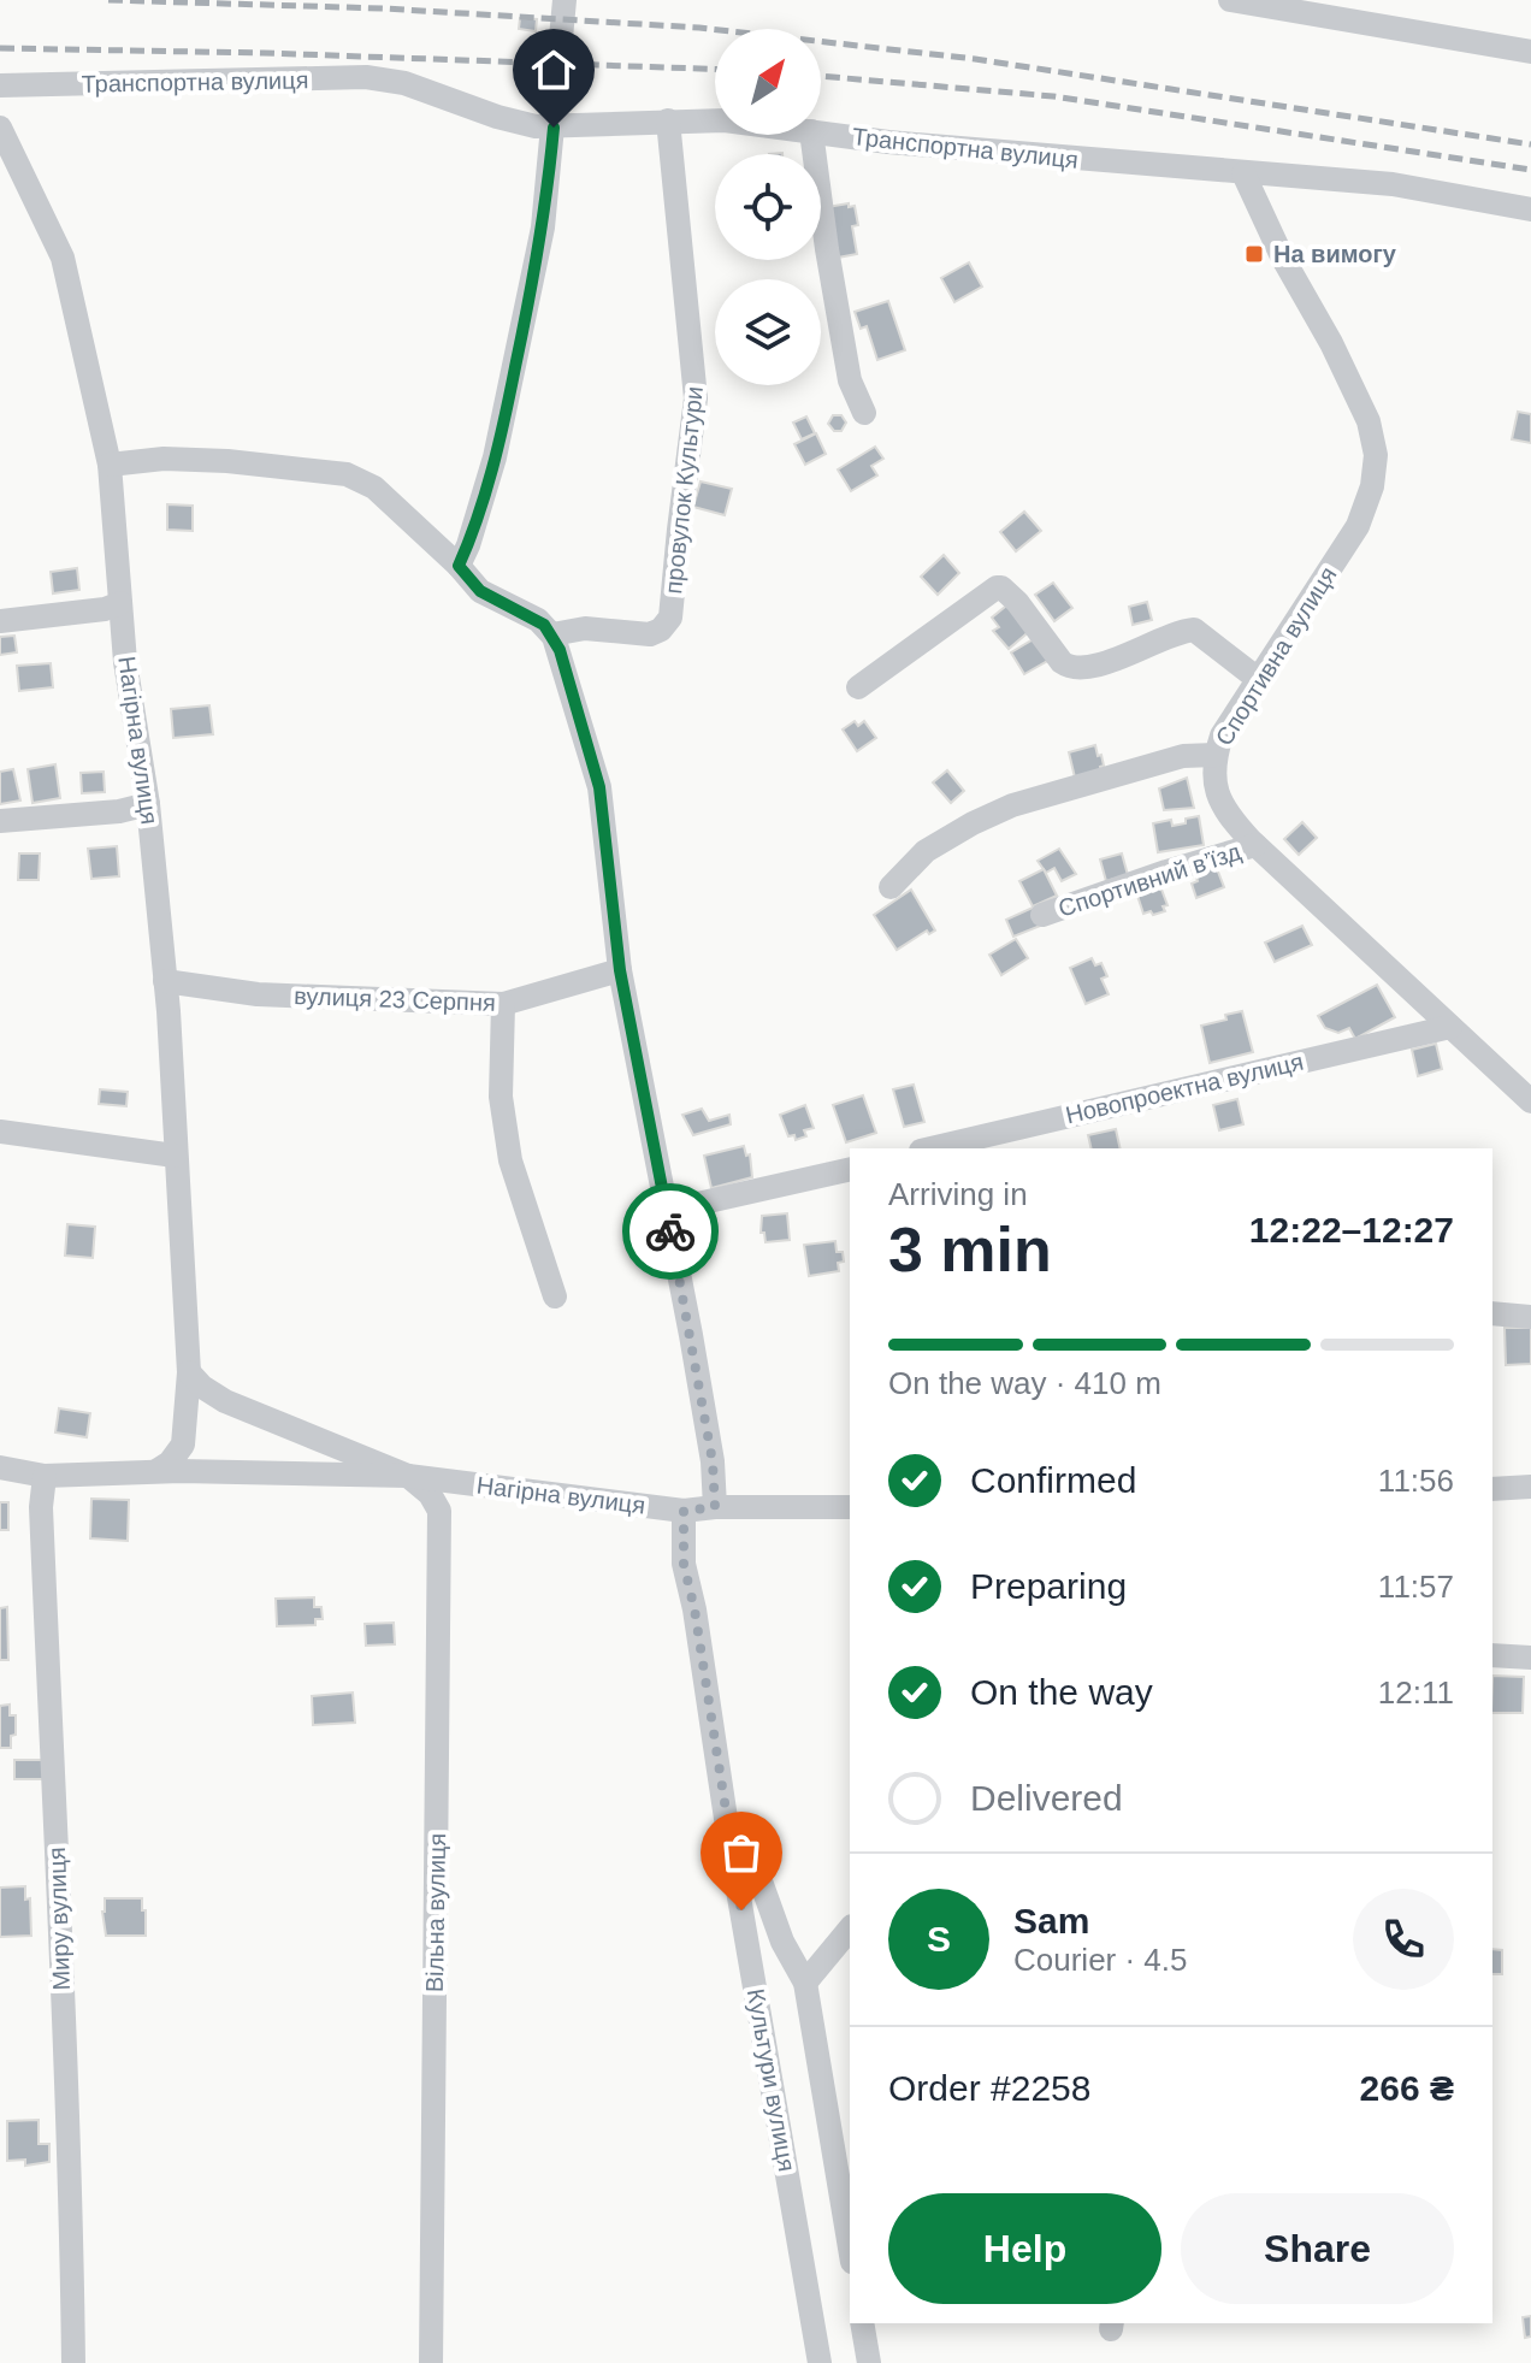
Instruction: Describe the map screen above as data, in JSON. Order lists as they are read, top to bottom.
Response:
{
  "streets": {
    "street": [
      "Транспортна вулиця",
      "провулок Культури",
      "Спортивна вулиця",
      "Нагірна вулиця",
      "Спортивний в’їзд",
      "вулиця 23 Серпня",
      "Новопроектна вулиця",
      "Вільна вулиця",
      "Миру вулиця",
      "Культури вулиця"
    ]
  },
  "crossings": [
    ["Транспортна вулиця", "провулок Культури"],
    ["Транспортна вулиця", "Спортивна вулиця"],
    ["Спортивна вулиця", "Спортивний в’їзд"],
    ["Спортивна вулиця", "Новопроектна вулиця"],
    ["Нагірна вулиця", "вулиця 23 Серпня"],
    ["Нагірна вулиця", "Вільна вулиця"],
    ["Нагірна вулиця", "Миру вулиця"],
    ["Нагірна вулиця", "Культури вулиця"]
  ],
  "places": {
    "transit": ["На вимогу"]
  },
  "north": "top right",
  "page": {
    "heading": ["3 min", "Arriving in", "12:22–12:27"],
    "panel": [
      "Sam",
      "Courier · 4.5",
      "Order #2258",
      "266 ₴"
    ],
    "bar": "On the way · 410 m",
    "list": [
      ["Confirmed", "11:56"],
      ["Preparing", "11:57"],
      ["On the way", "12:11"],
      "Delivered"
    ],
    "round": "S",
    "buttons": ["Help", "Share"]
  }
}
